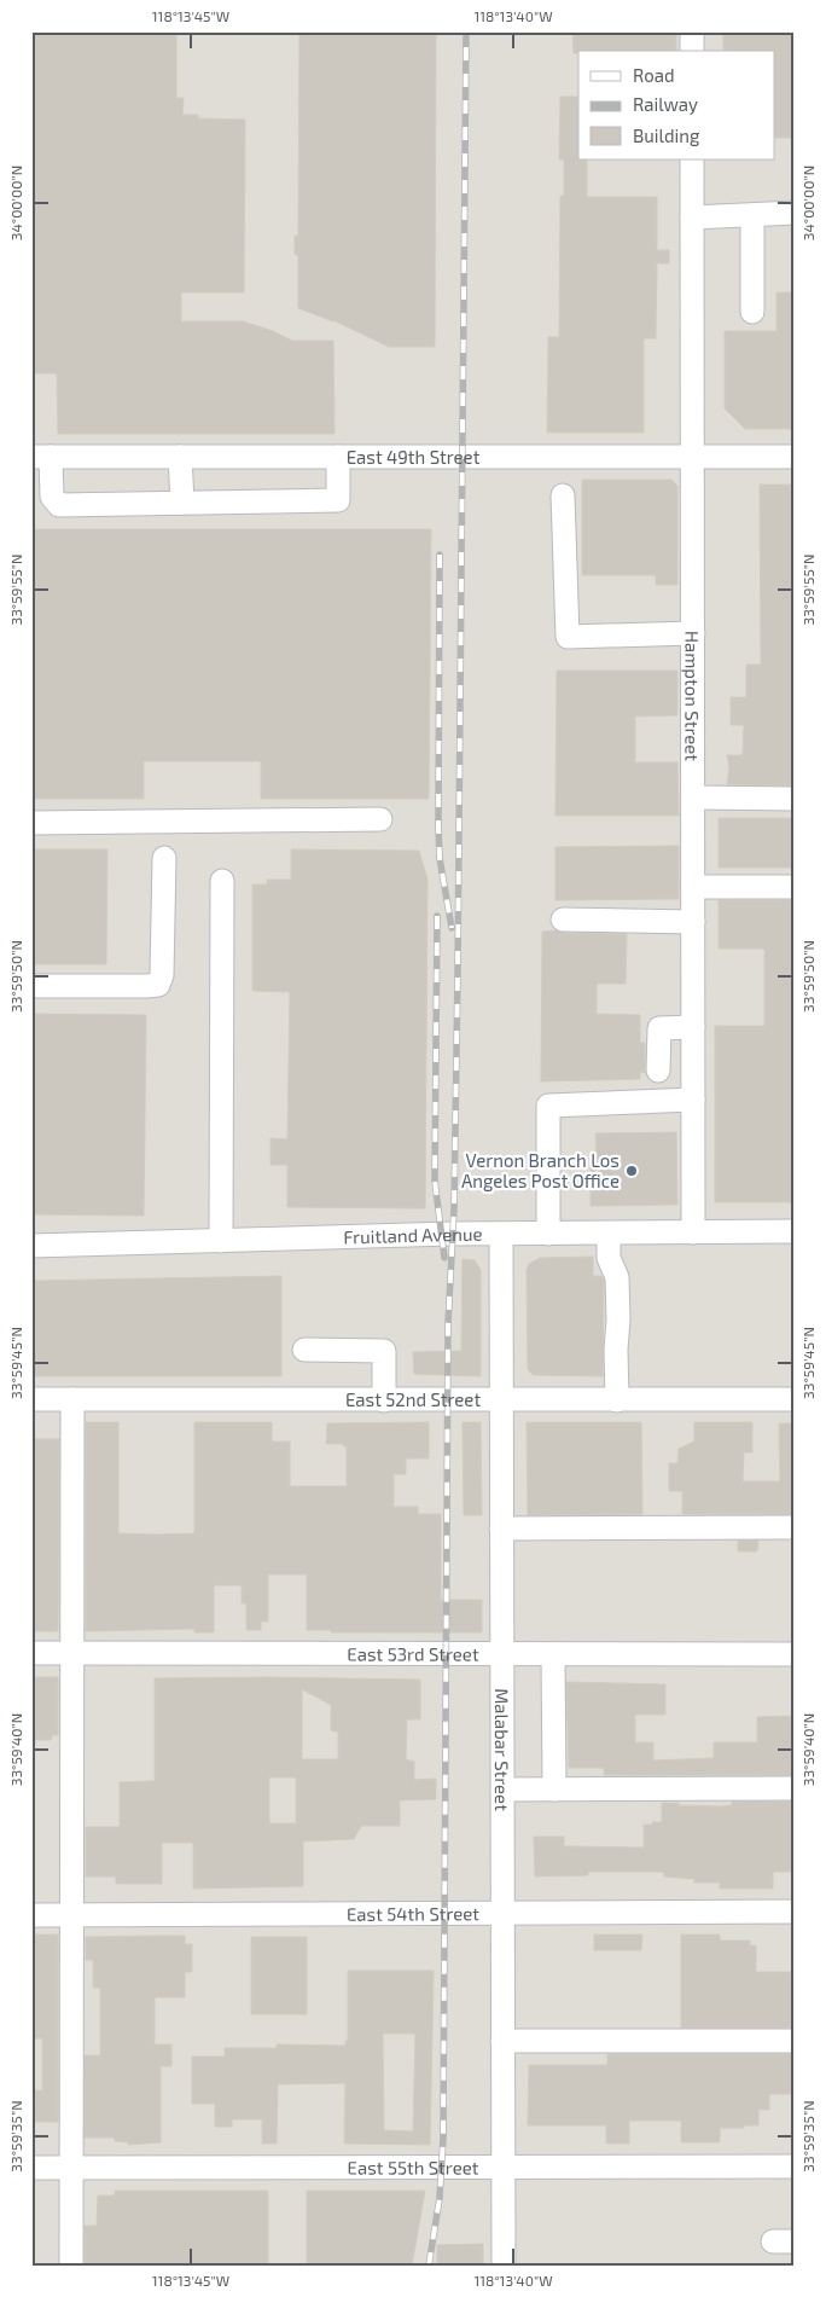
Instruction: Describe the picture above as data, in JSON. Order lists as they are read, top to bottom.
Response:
{
  "streets": {
    "street": [
      "East 49th Street",
      "Hampton Street",
      "Fruitland Avenue",
      "East 52nd Street",
      "East 53rd Street",
      "Malabar Street",
      "East 54th Street",
      "East 55th Street"
    ]
  },
  "crossings": [
    ["East 49th Street", "Hampton Street"],
    ["Hampton Street", "Fruitland Avenue"],
    ["Fruitland Avenue", "Malabar Street"],
    ["East 52nd Street", "Malabar Street"],
    ["East 53rd Street", "Malabar Street"],
    ["Malabar Street", "East 54th Street"],
    ["Malabar Street", "East 55th Street"]
  ],
  "places": ["Vernon Branch Los Angeles Post Office"],
  "legend": ["Road", "Railway", "Building"],
  "coordinates": [
    "118°13'45\"W",
    "118°13'40\"W",
    "34°00'00\"N",
    "33°59'55\"N",
    "33°59'50\"N",
    "33°59'45\"N",
    "33°59'40\"N",
    "33°59'35\"N"
  ]
}
